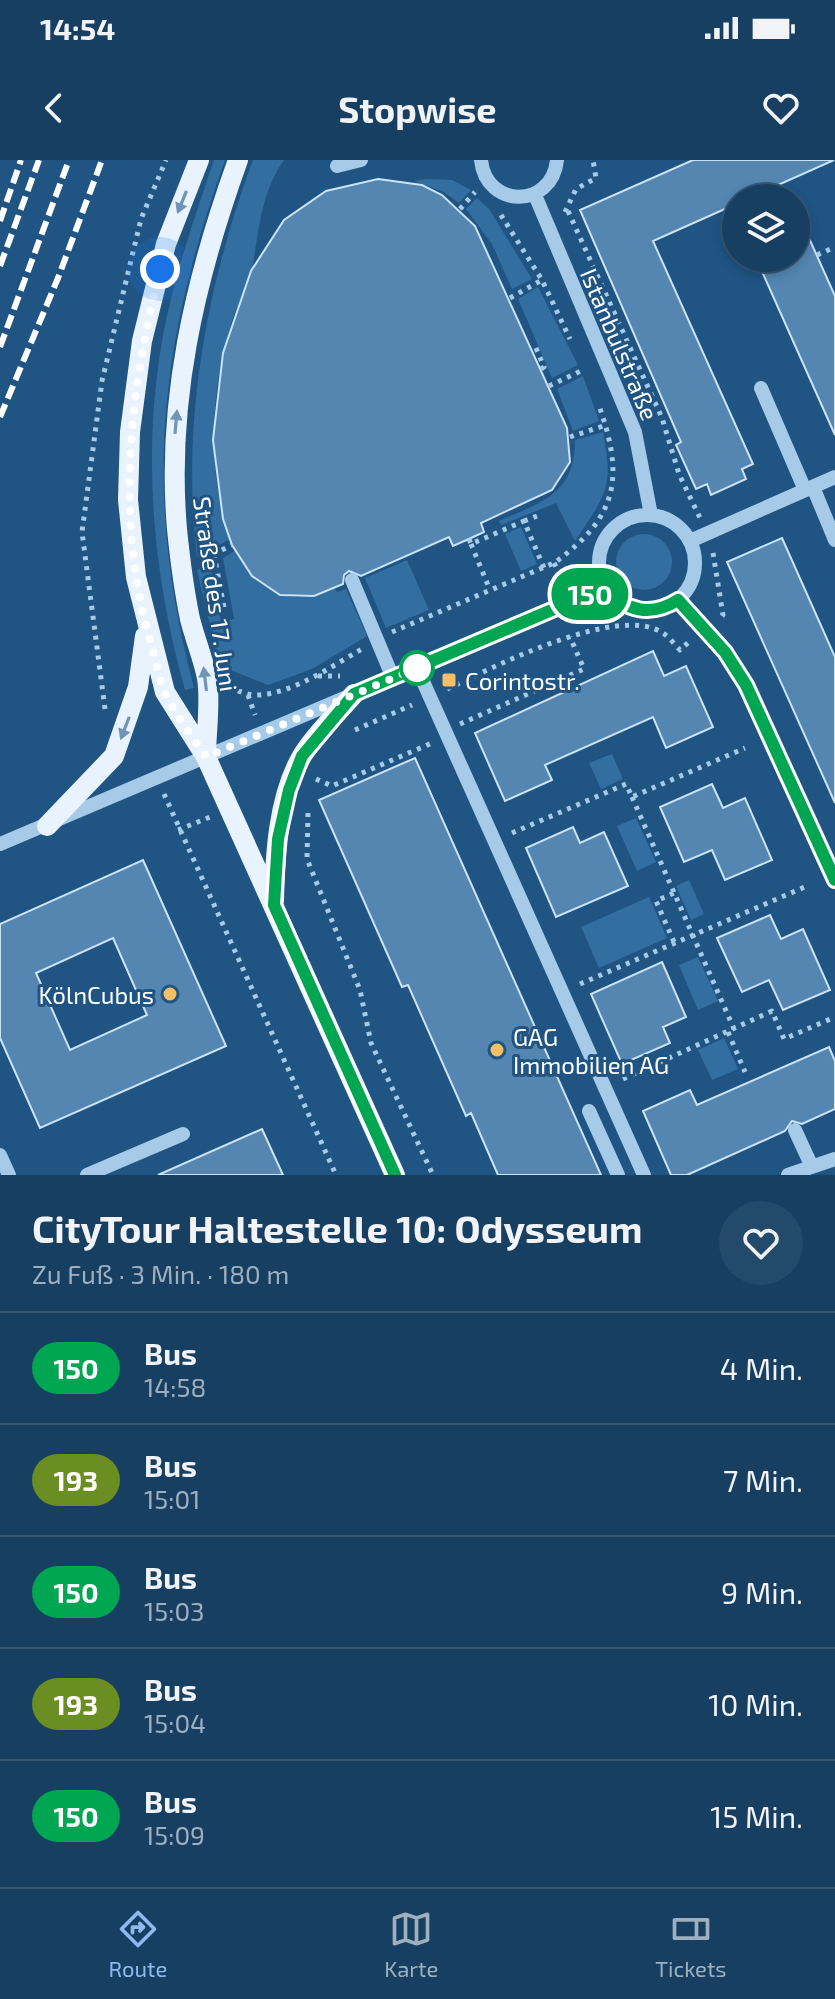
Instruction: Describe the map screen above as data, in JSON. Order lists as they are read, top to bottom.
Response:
{
  "streets": {
    "main road": ["Straße des 17. Juni"],
    "street": ["Istanbulstraße"]
  },
  "places": {
    "transit": ["Corintostr."],
    "other": ["KölnCubus", "GAG Immobilien AG"]
  },
  "lines": ["bus line 150"],
  "page": {
    "status": "14:54",
    "header": "Stopwise",
    "on_map": "150",
    "heading": ["CityTour Haltestelle 10: Odysseum", "Zu Fuß · 3 Min. · 180 m"],
    "list": [
      {
        "mark": "150",
        "name": "Bus",
        "note": "14:58",
        "value": "4 Min."
      },
      {
        "mark": "193",
        "name": "Bus",
        "note": "15:01",
        "value": "7 Min."
      },
      {
        "mark": "150",
        "name": "Bus",
        "note": "15:03",
        "value": "9 Min."
      },
      {
        "mark": "193",
        "name": "Bus",
        "note": "15:04",
        "value": "10 Min."
      },
      {
        "mark": "150",
        "name": "Bus",
        "note": "15:09",
        "value": "15 Min."
      }
    ],
    "tabs": ["Route", "Karte", "Tickets"]
  }
}
